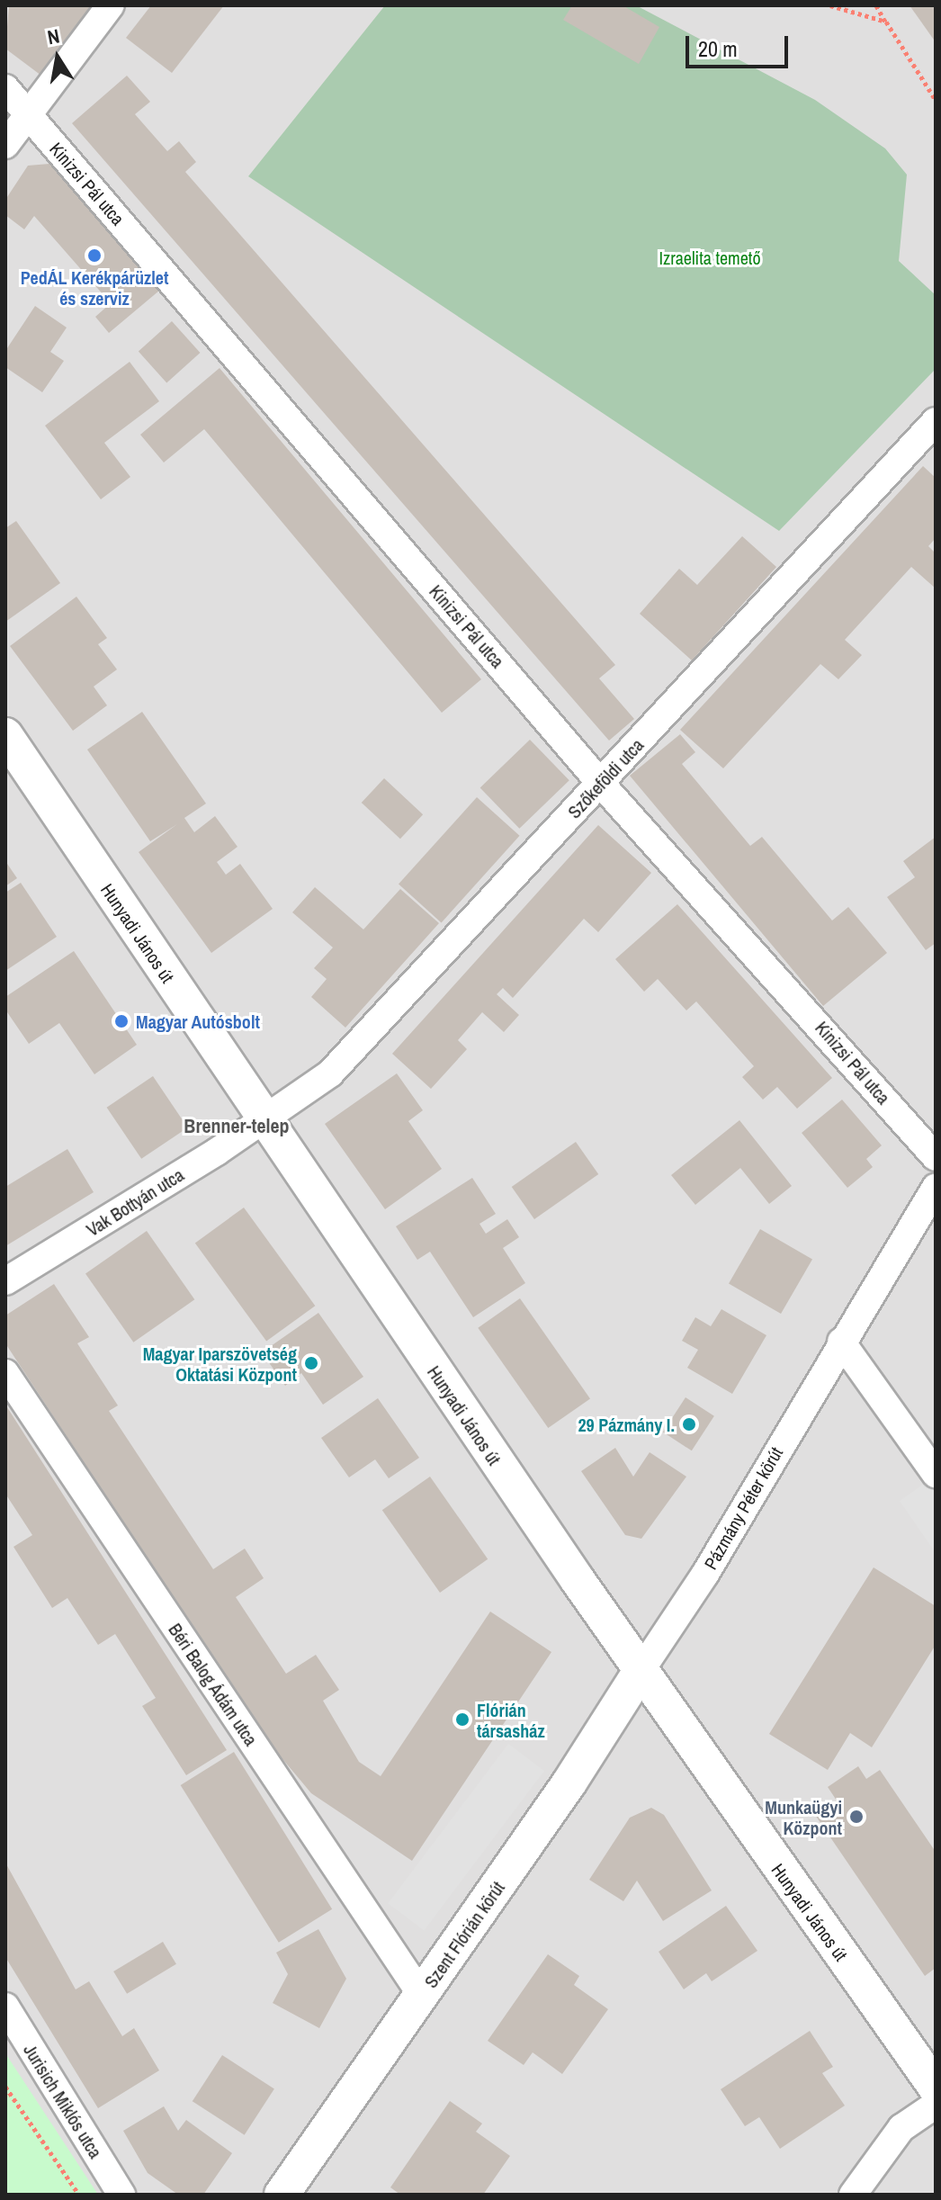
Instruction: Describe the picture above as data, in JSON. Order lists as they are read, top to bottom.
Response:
{
  "streets": {
    "street": [
      "Kinizsi Pál utca",
      "Szőkeföldi utca",
      "Hunyadi János út",
      "Vak Bottyán utca",
      "Pázmány Péter körút",
      "Béri Balog Ádám utca",
      "Szent Flórián körút",
      "Jurisich Miklós utca"
    ]
  },
  "crossings": [
    ["Kinizsi Pál utca", "Szőkeföldi utca"],
    ["Szőkeföldi utca", "Hunyadi János út"],
    ["Szőkeföldi utca", "Vak Bottyán utca"],
    ["Hunyadi János út", "Vak Bottyán utca"],
    ["Hunyadi János út", "Pázmány Péter körút"],
    ["Hunyadi János út", "Szent Flórián körút"],
    ["Pázmány Péter körút", "Szent Flórián körút"],
    ["Béri Balog Ádám utca", "Szent Flórián körút"]
  ],
  "districts": ["Brenner-telep"],
  "parks": ["Izraelita temető"],
  "places": [
    "PedÁL Kerékpárüzlet és szerviz",
    "Magyar Autósbolt",
    "Magyar Iparszövetség Oktatási Központ",
    "29 Pázmány I.",
    "Flórián társasház",
    "Munkaügyi Központ"
  ],
  "scale_bar": "20 m",
  "north": "top"
}
